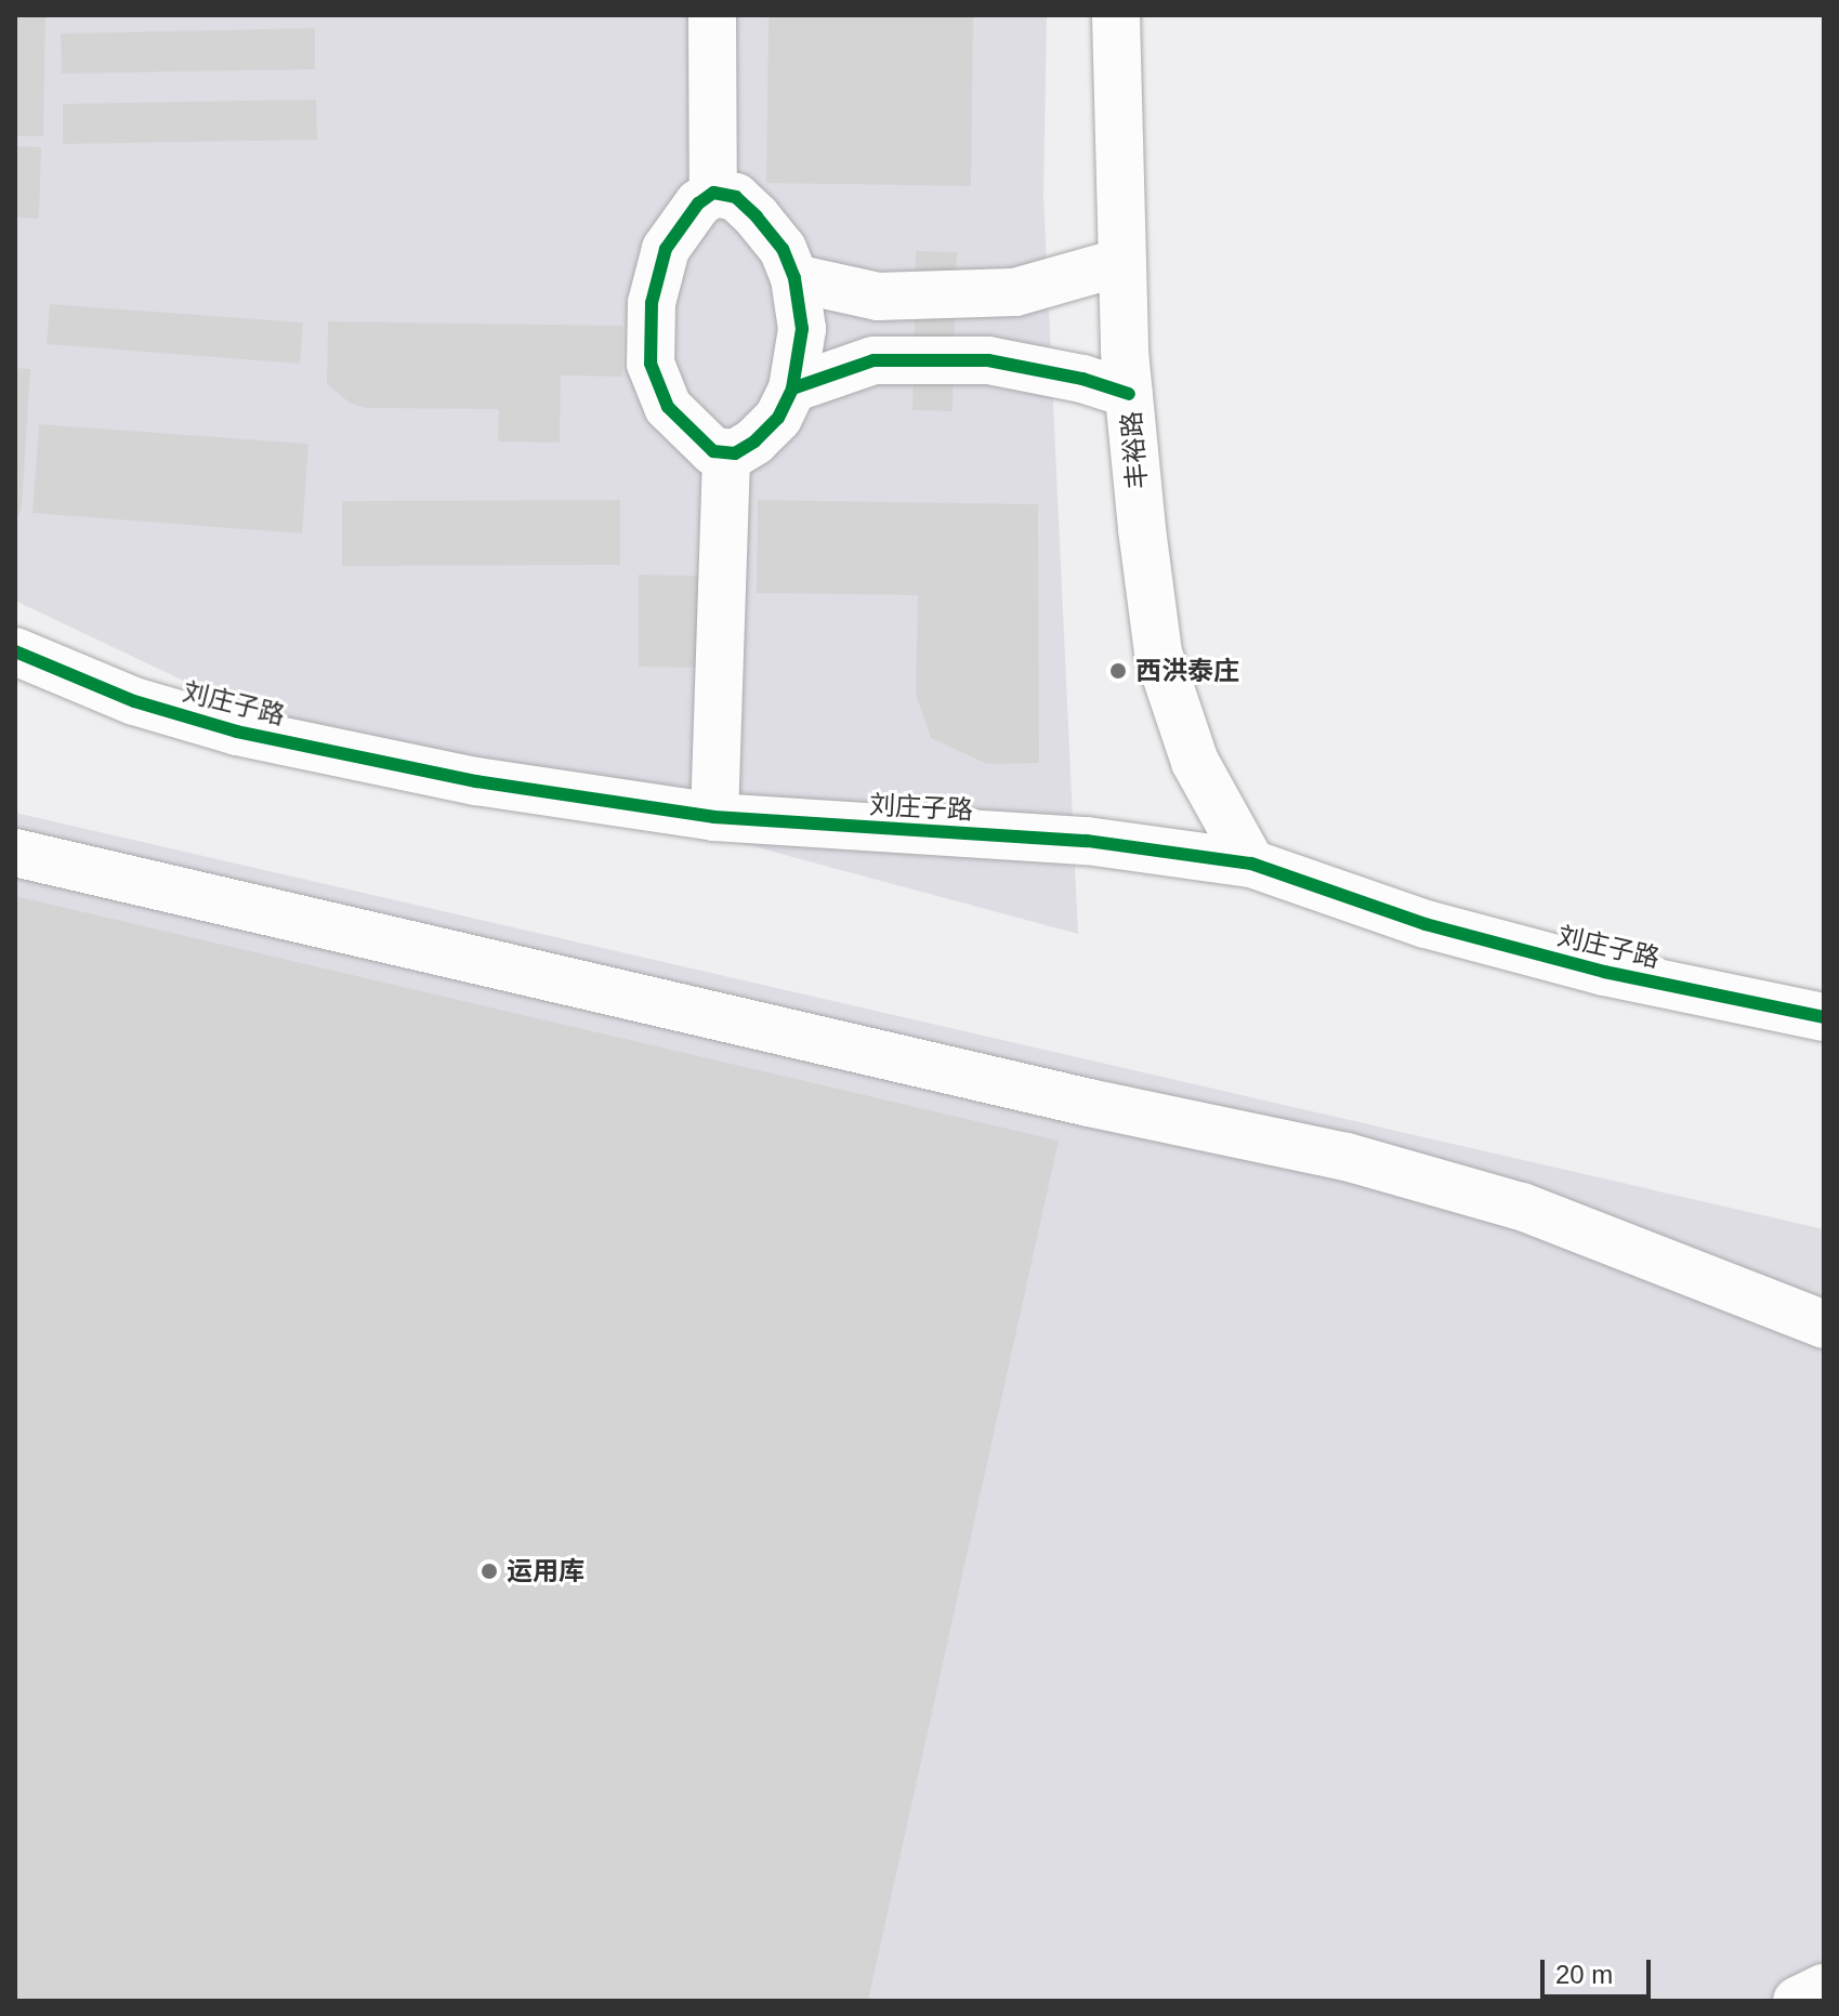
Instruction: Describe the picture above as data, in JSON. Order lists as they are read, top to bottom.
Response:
{
  "streets": {
    "street": ["丰裕路", "刘庄子路"]
  },
  "crossings": [
    ["丰裕路", "刘庄子路"]
  ],
  "places": ["西洪泰庄", "运用库"],
  "scale_bar": "20 m"
}
